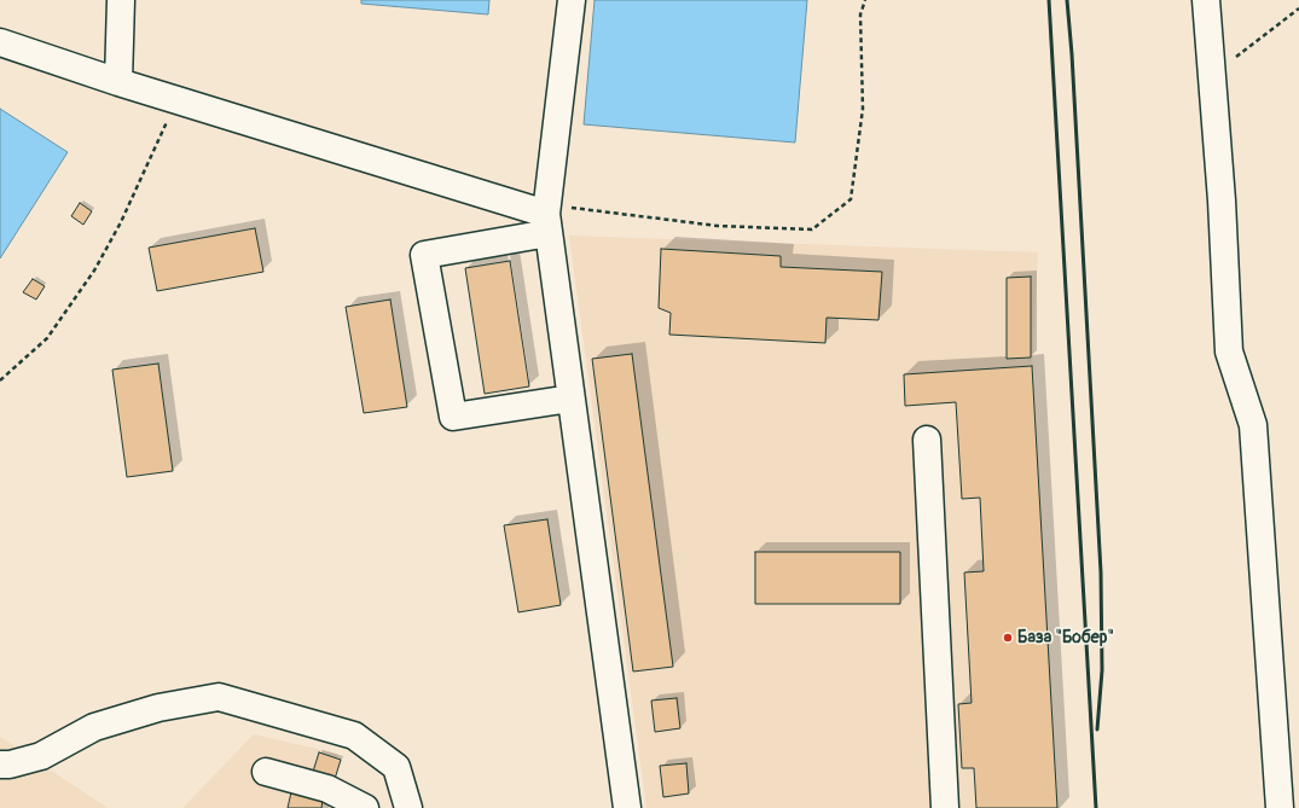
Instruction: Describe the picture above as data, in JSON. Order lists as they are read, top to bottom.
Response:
{
  "places": ["База \"Бобер\""]
}
